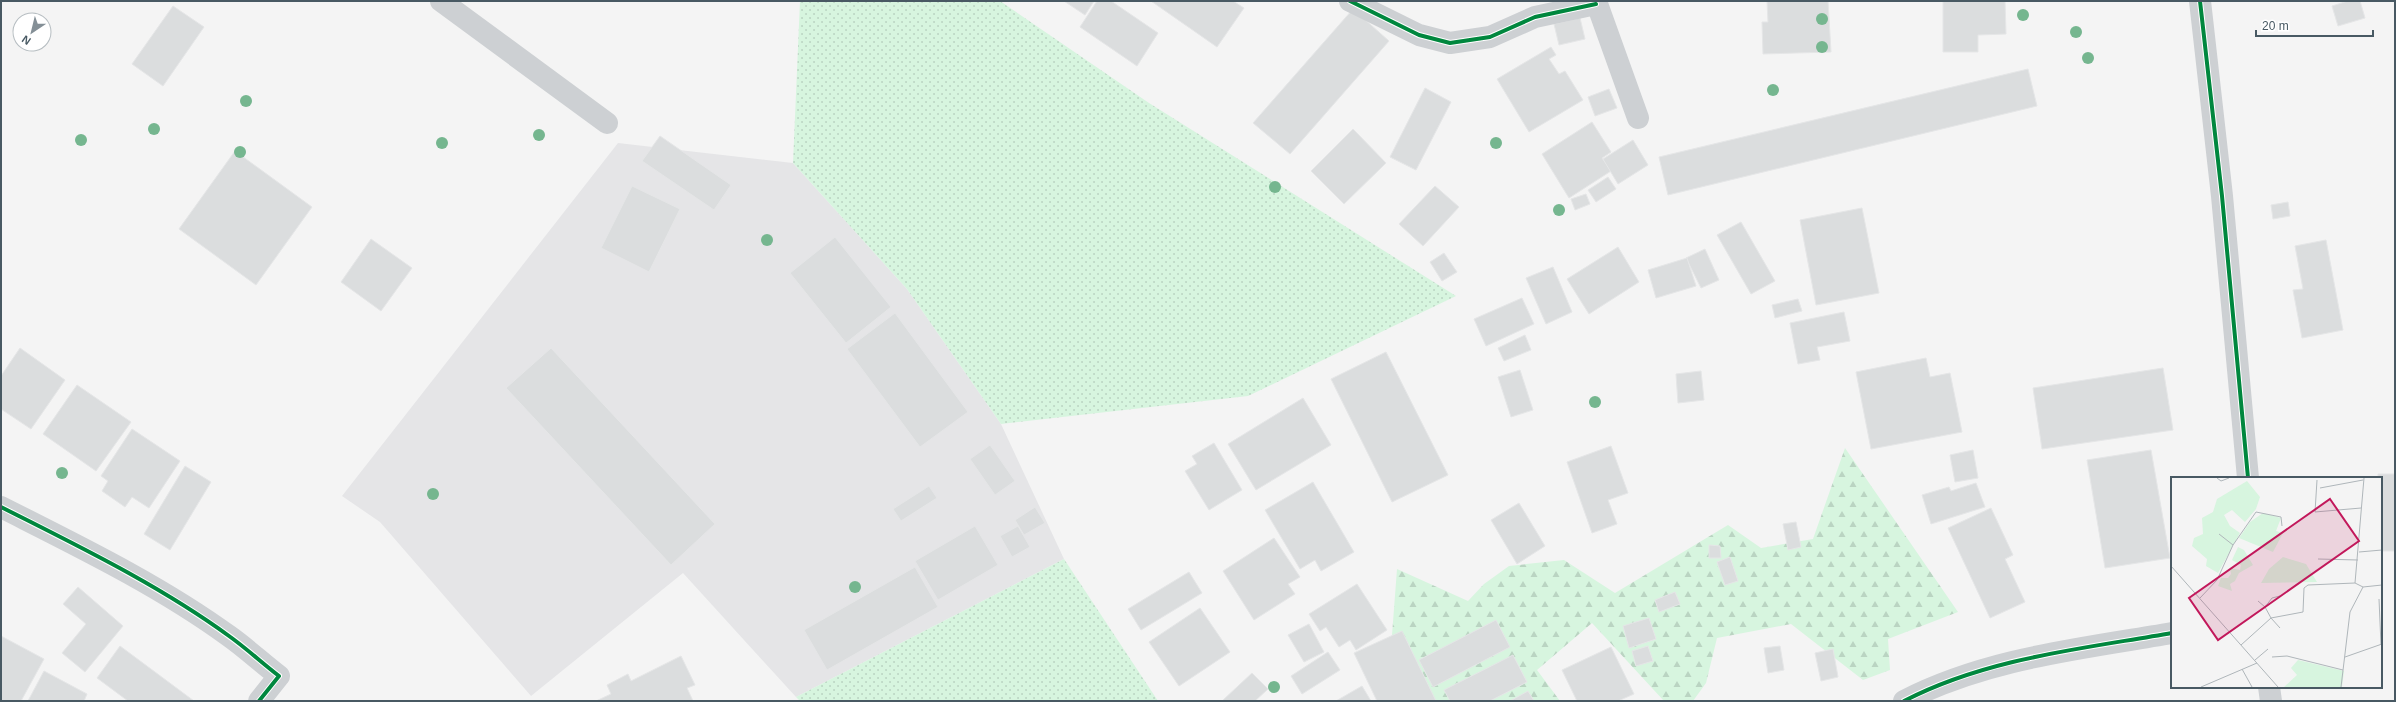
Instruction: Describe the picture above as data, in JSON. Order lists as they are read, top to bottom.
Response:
{
  "scale_bar": "20 m",
  "north": "bottom left"
}
